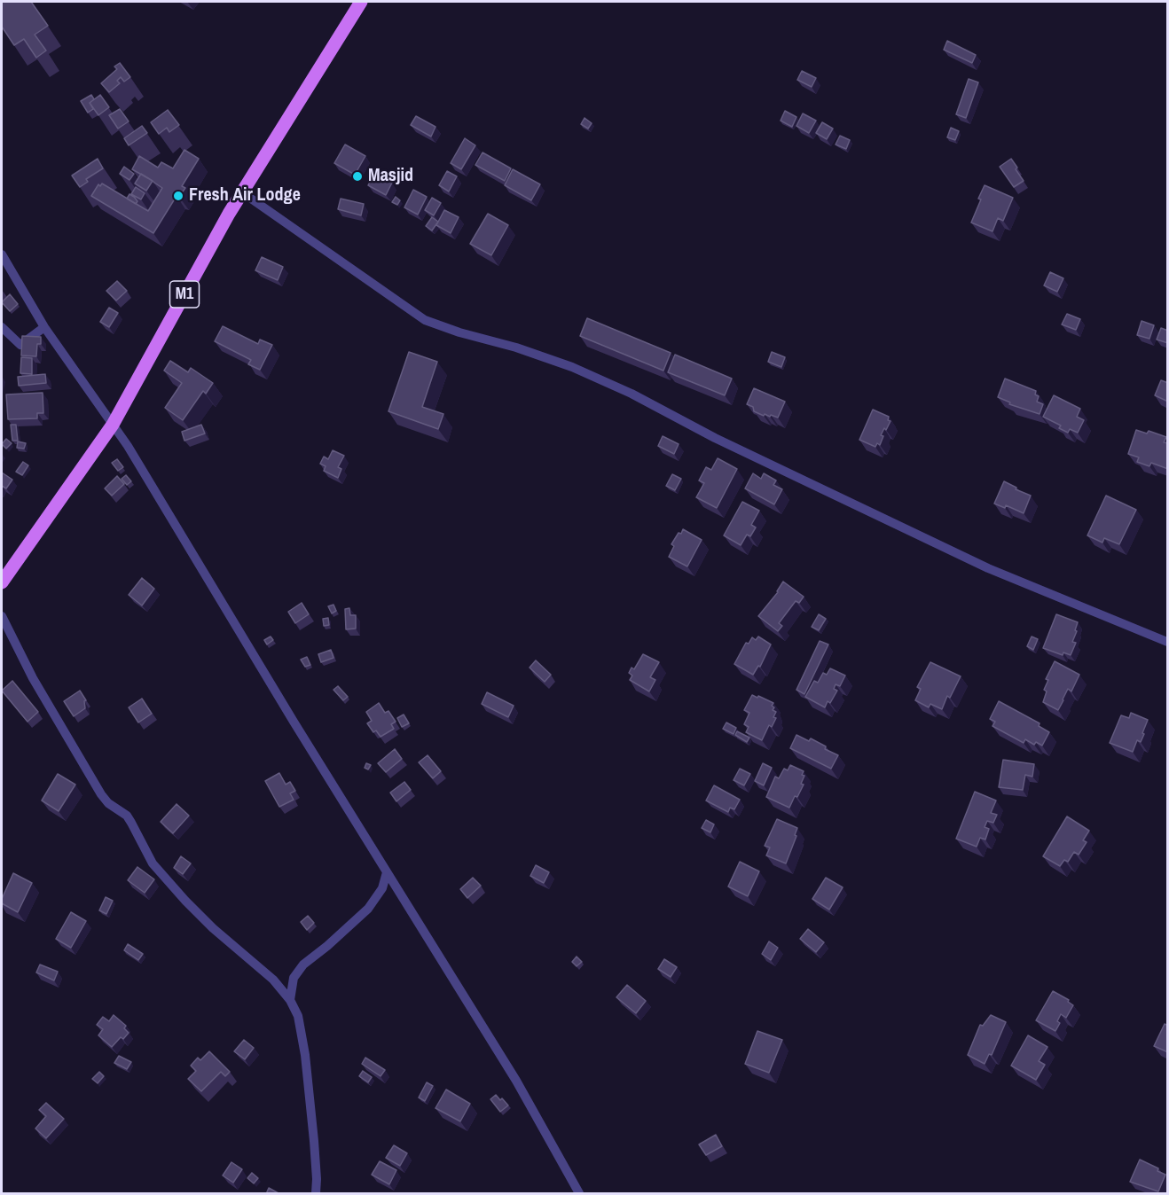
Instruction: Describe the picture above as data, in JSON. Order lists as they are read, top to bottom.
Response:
{
  "streets": {
    "main road": ["M1"]
  },
  "places": ["Masjid", "Fresh Air Lodge"]
}
